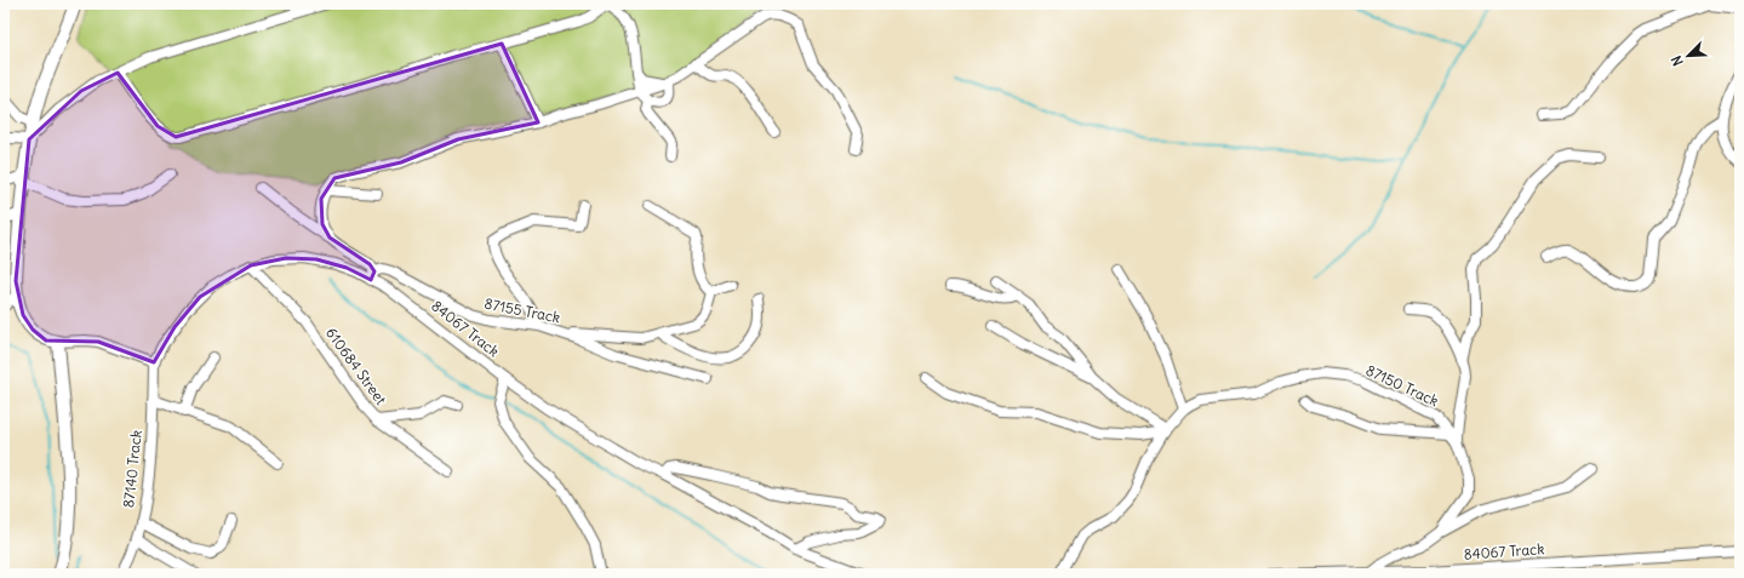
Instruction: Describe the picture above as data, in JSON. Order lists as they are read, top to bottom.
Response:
{
  "streets": {
    "street": [
      "87155 Track",
      "84067 Track",
      "610684 Street",
      "87150 Track",
      "87140 Track"
    ]
  },
  "crossings": [
    ["87155 Track", "84067 Track"],
    ["84067 Track", "610684 Street"],
    ["84067 Track", "87150 Track"],
    ["84067 Track", "87140 Track"]
  ],
  "north": "bottom left"
}
